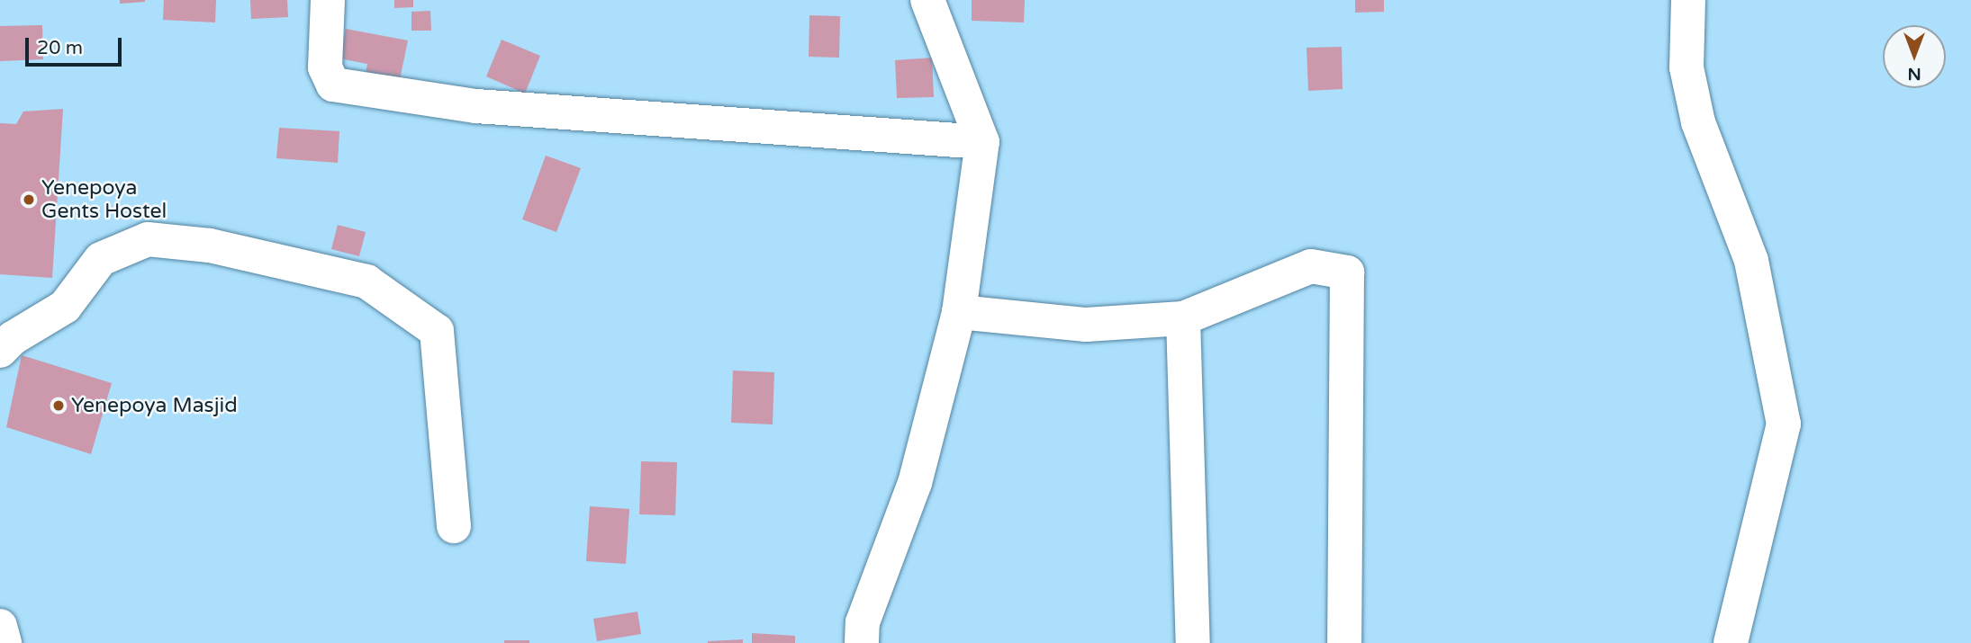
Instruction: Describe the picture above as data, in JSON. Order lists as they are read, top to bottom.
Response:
{
  "places": ["Yenepoya Gents Hostel", "Yenepoya Masjid"],
  "scale_bar": "20 m",
  "north": "bottom"
}
